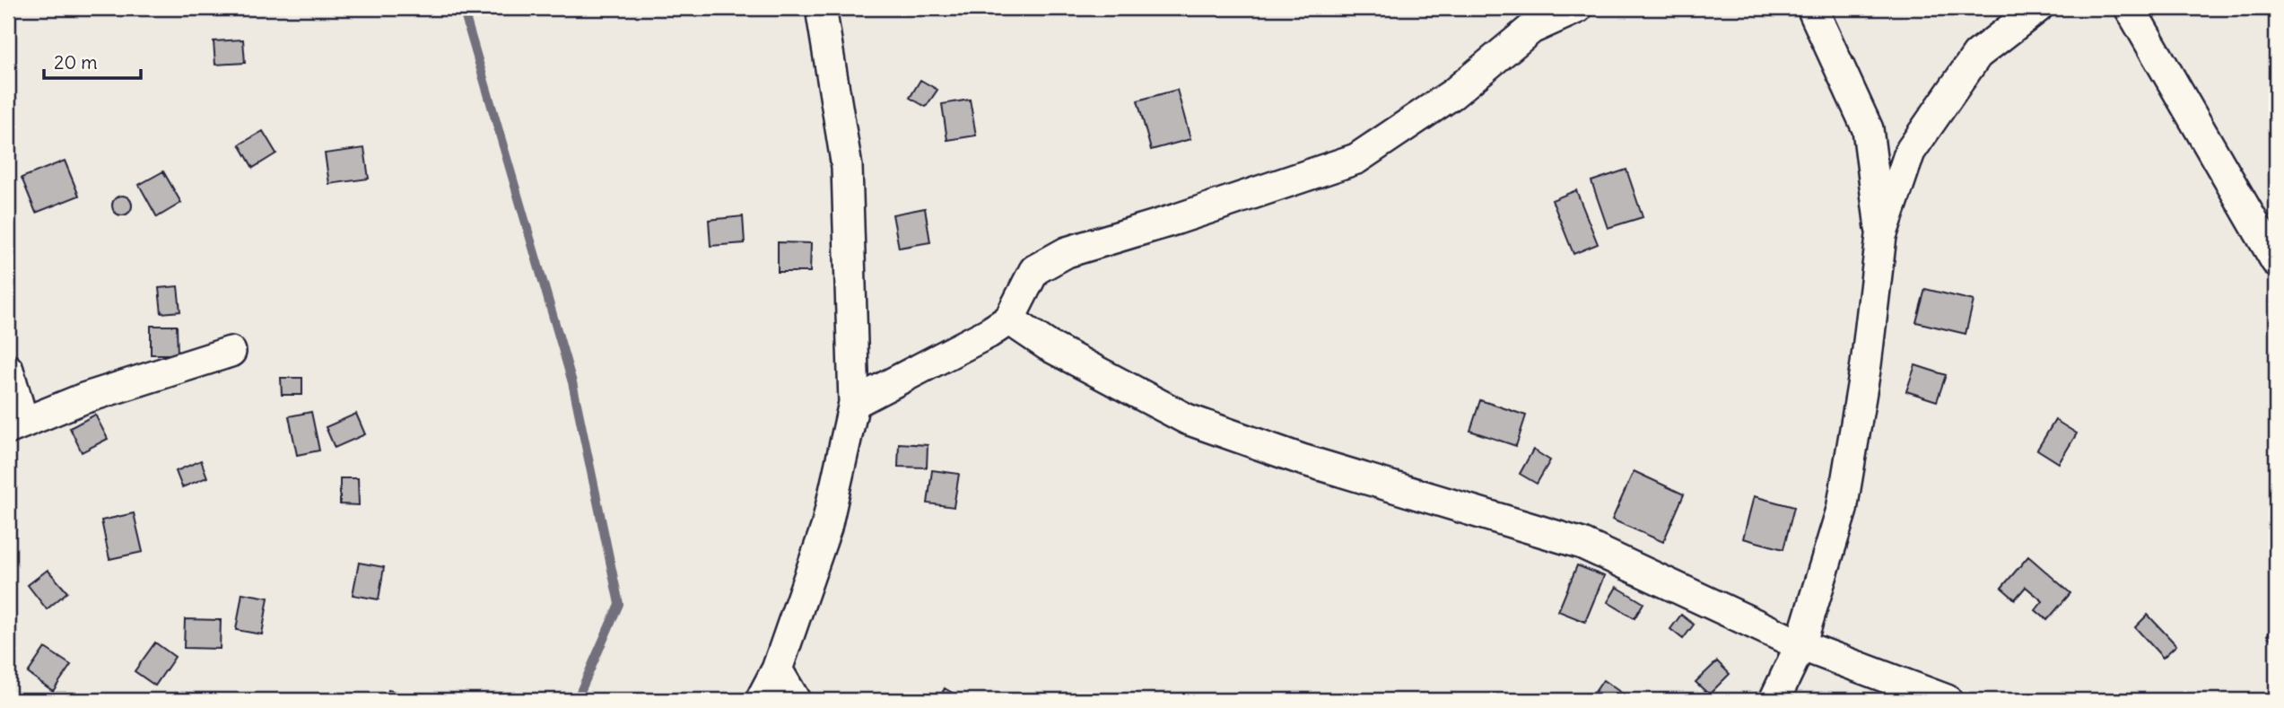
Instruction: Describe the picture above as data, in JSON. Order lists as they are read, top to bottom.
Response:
{
  "scale_bar": "20 m"
}
